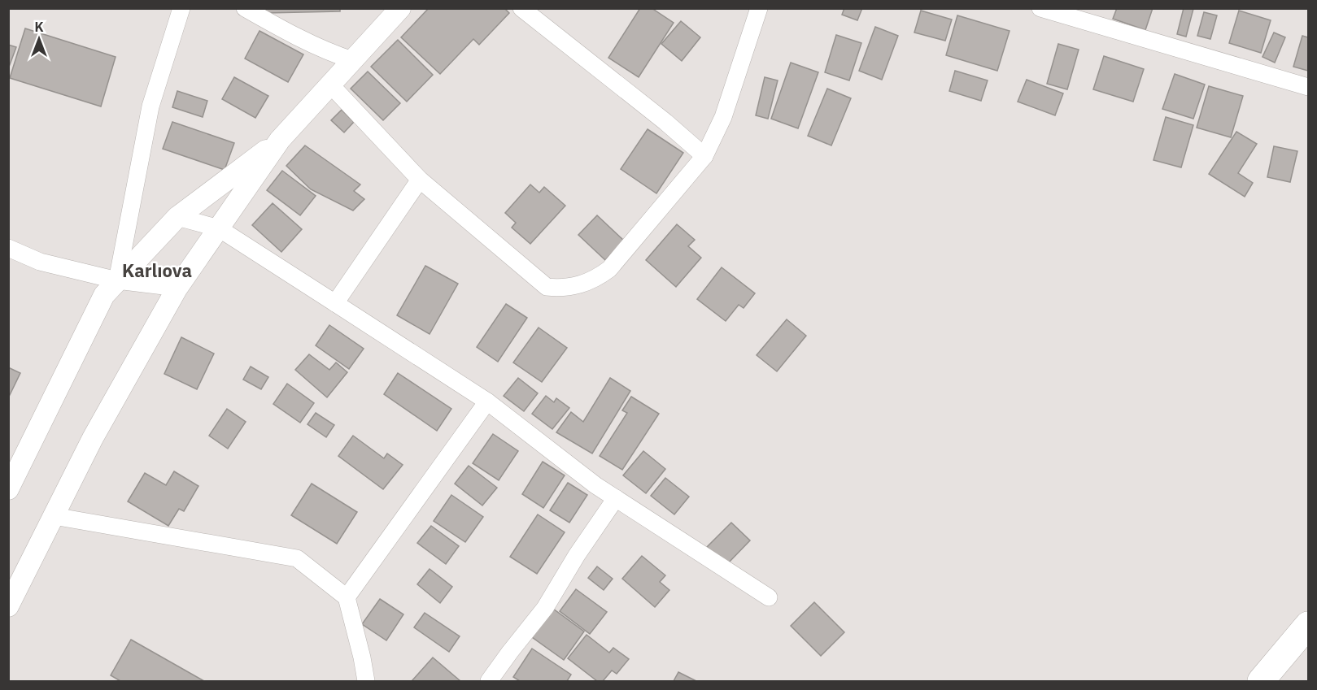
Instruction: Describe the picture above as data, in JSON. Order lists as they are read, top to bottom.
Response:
{
  "districts": ["Karlıova"],
  "north": "top"
}
